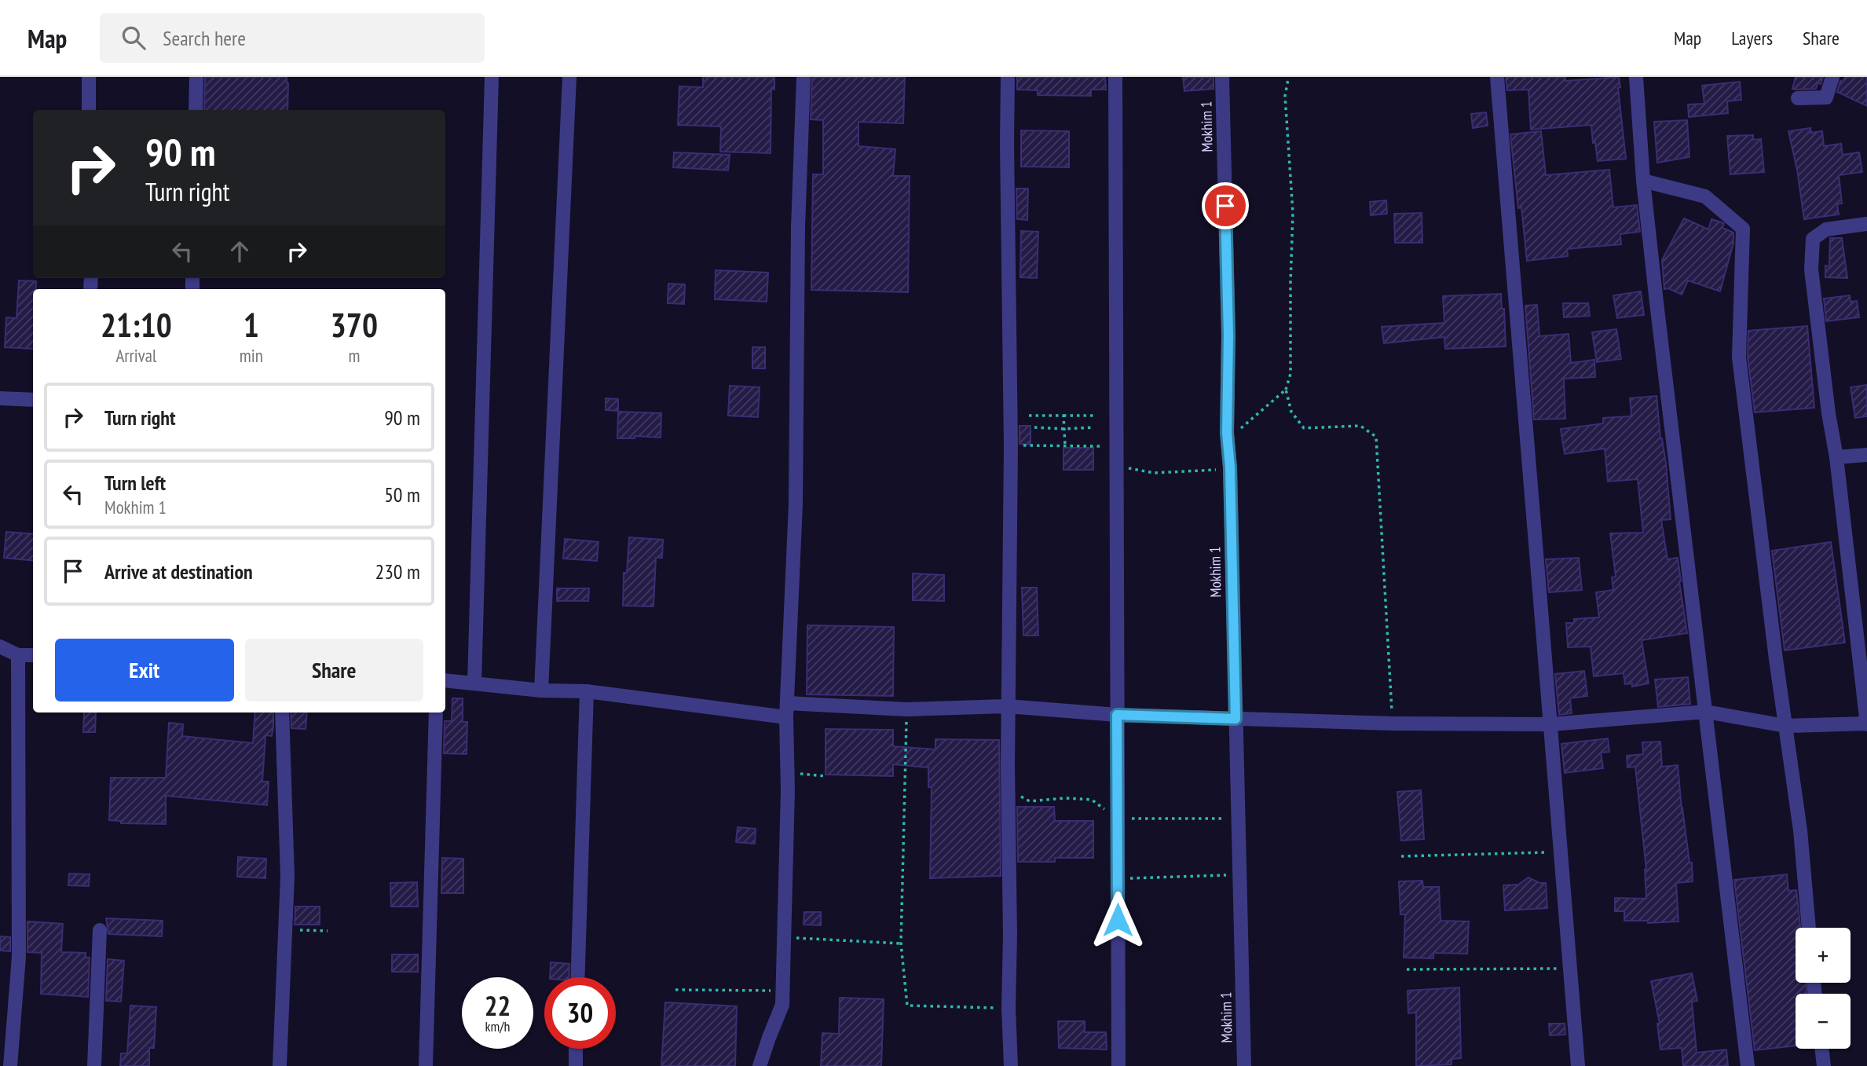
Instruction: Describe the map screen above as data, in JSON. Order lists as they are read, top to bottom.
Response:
{
  "streets": {
    "street": ["Mokhim 1"]
  },
  "page": {
    "header": "Map",
    "search": "Search here",
    "nav": ["Map", "Layers", "Share"],
    "turn": ["90 m", "Turn right"],
    "eta": [
      "21:10",
      "Arrival",
      "1",
      "min",
      "370",
      "m"
    ],
    "list": [
      {
        "name": "Turn right",
        "value": "90 m"
      },
      {
        "name": "Turn left",
        "note": "Mokhim 1",
        "value": "50 m"
      },
      {
        "name": "Arrive at destination",
        "value": "230 m"
      }
    ],
    "buttons": ["Exit", "Share"],
    "map_buttons": ["+", "−"],
    "speed": "22 km/h",
    "limit": "30"
  }
}
